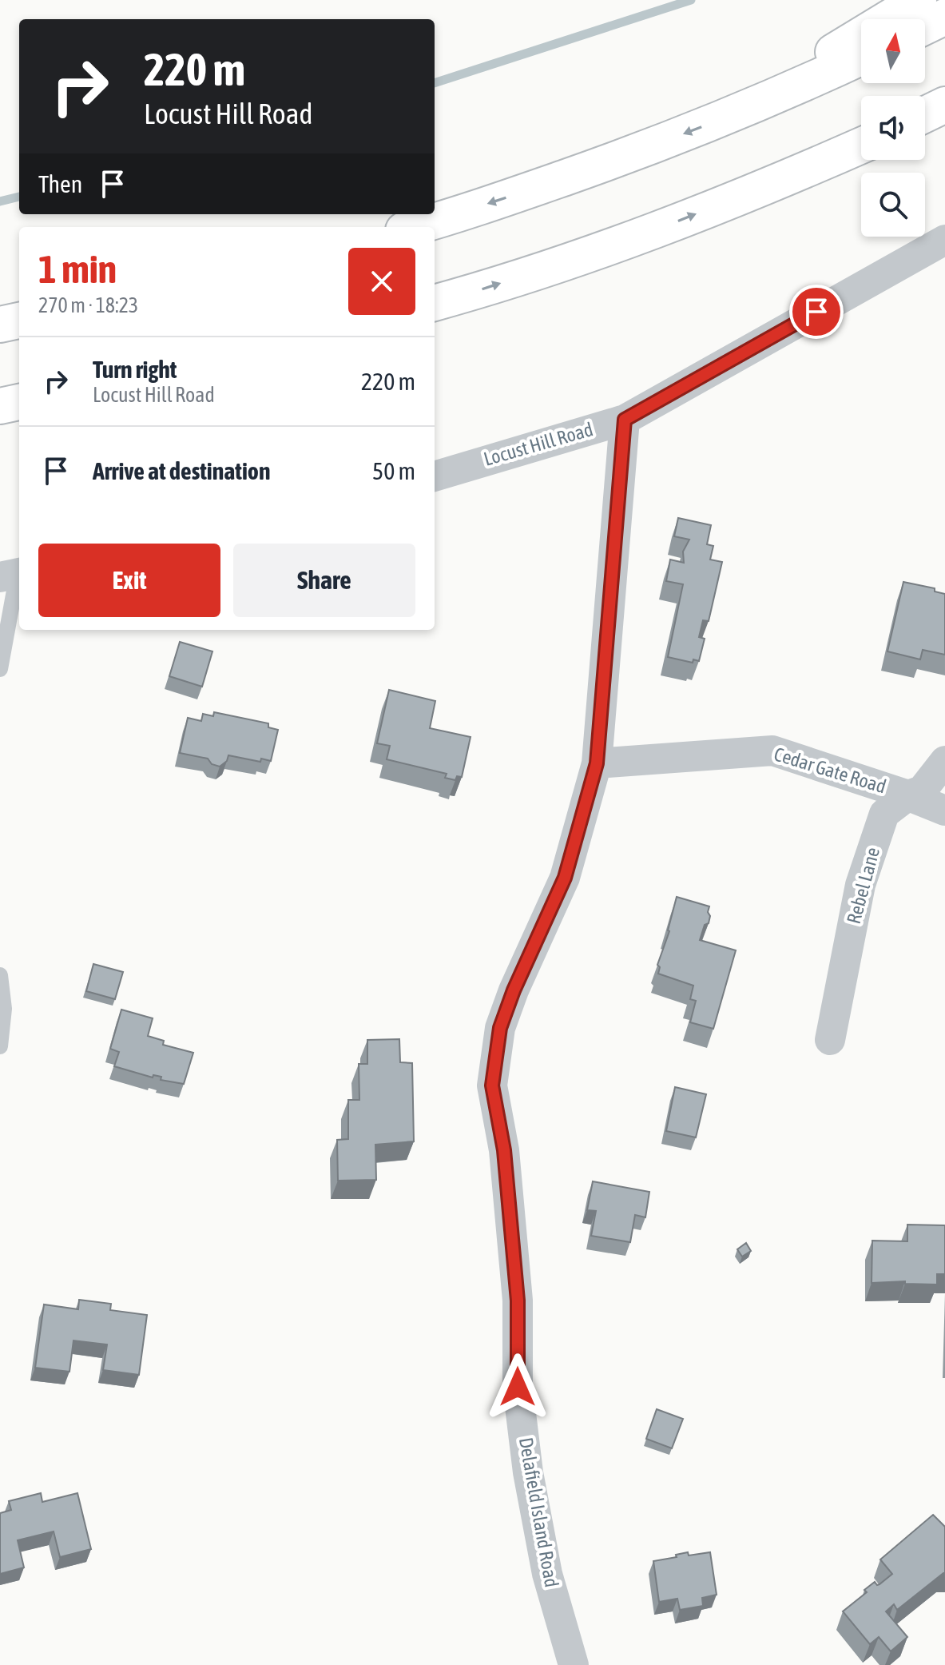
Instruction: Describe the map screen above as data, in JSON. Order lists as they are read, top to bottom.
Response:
{
  "streets": {
    "street": [
      "Locust Hill Road",
      "Cedar Gate Road",
      "Rebel Lane",
      "Delafield Island Road"
    ]
  },
  "crossings": [
    ["Locust Hill Road", "Delafield Island Road"],
    ["Cedar Gate Road", "Rebel Lane"],
    ["Cedar Gate Road", "Delafield Island Road"]
  ],
  "north": "top",
  "page": {
    "turn": ["220 m", "Locust Hill Road"],
    "then": "Then",
    "heading": ["1 min", "270 m · 18:23"],
    "list": [
      {
        "name": "Turn right",
        "note": "Locust Hill Road",
        "value": "220 m"
      },
      {
        "name": "Arrive at destination",
        "value": "50 m"
      }
    ],
    "buttons": ["Exit", "Share"]
  }
}
